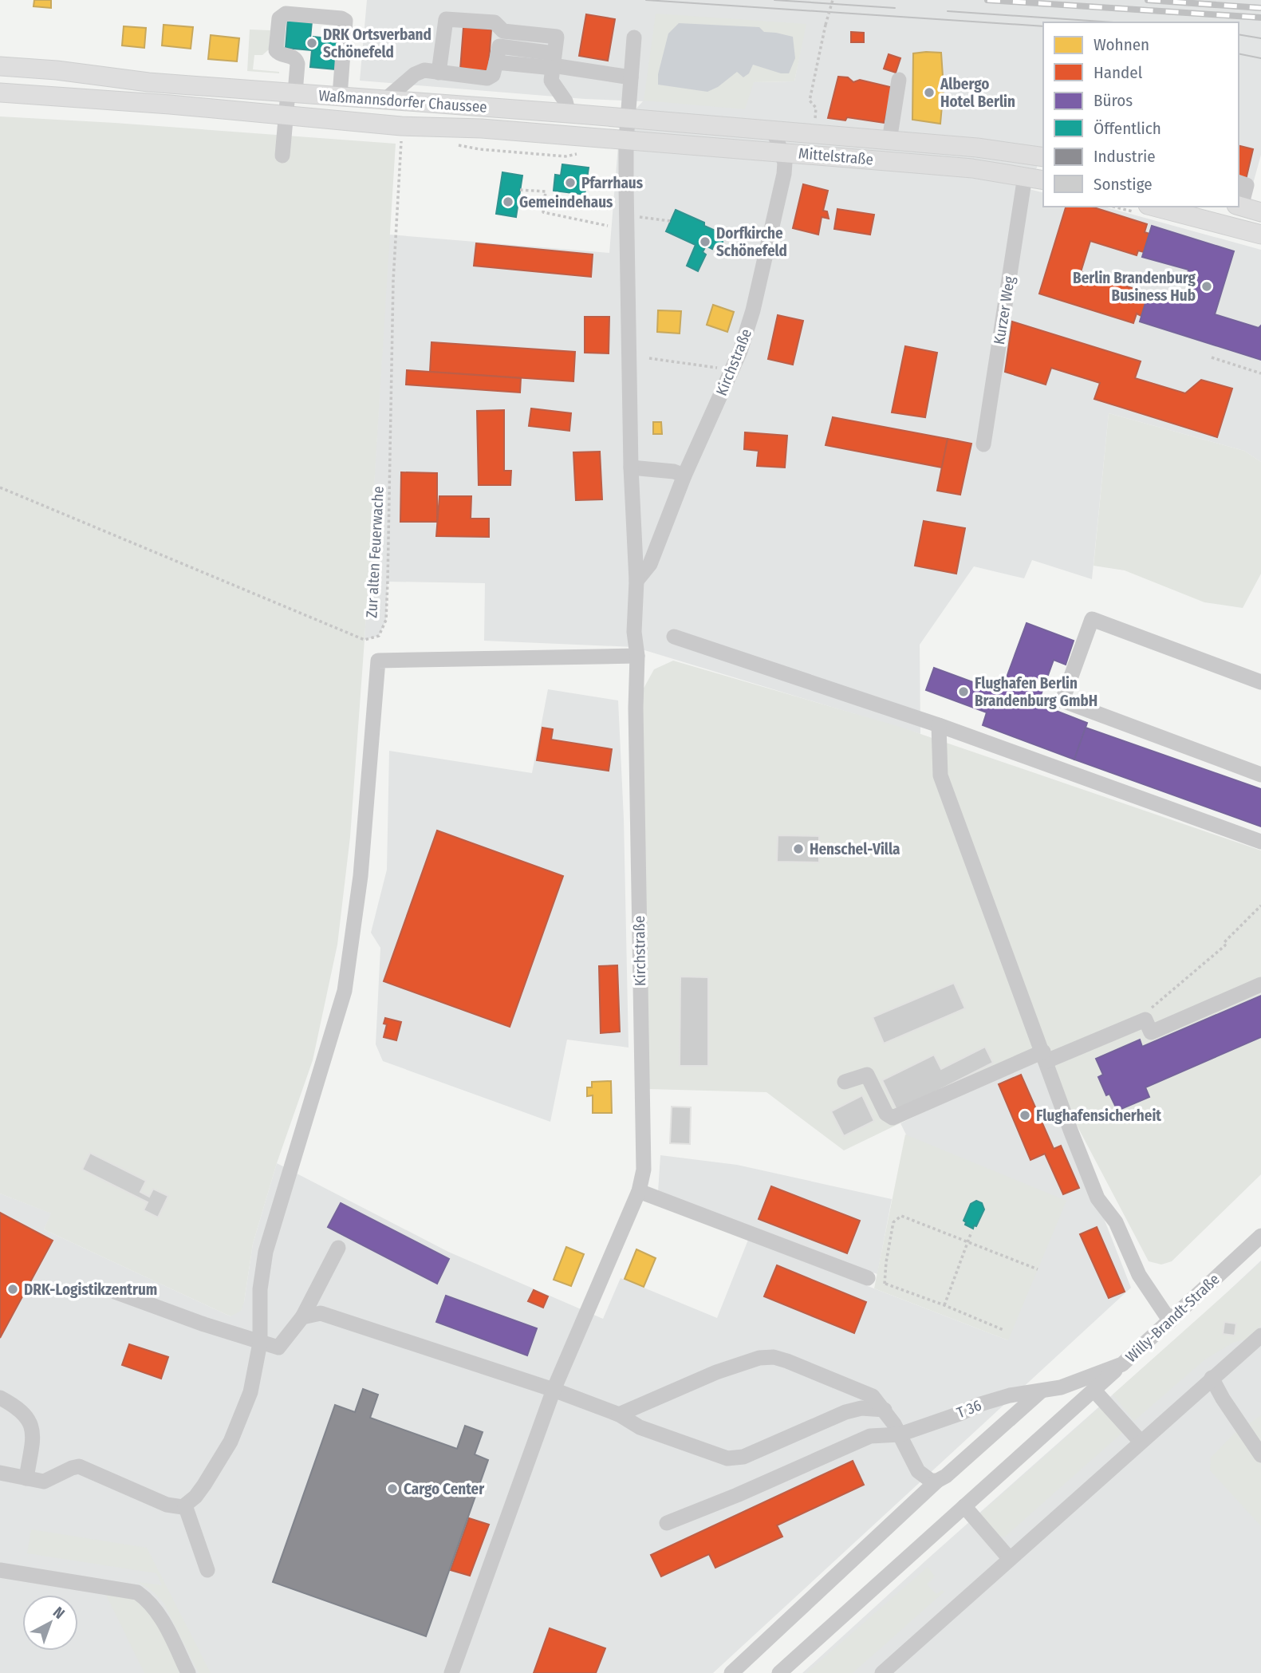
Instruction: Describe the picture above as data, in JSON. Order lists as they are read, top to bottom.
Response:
{
  "streets": {
    "main road": ["Waßmannsdorfer Chaussee", "Mittelstraße"],
    "street": [
      "Kurzer Weg",
      "Kirchstraße",
      "Willy-Brandt-Straße",
      "T 36"
    ],
    "path": ["Zur alten Feuerwache"]
  },
  "crossings": [
    ["Waßmannsdorfer Chaussee", "Mittelstraße"],
    ["Waßmannsdorfer Chaussee", "Kirchstraße"],
    ["Waßmannsdorfer Chaussee", "Zur alten Feuerwache"],
    ["Mittelstraße", "Kurzer Weg"],
    ["Mittelstraße", "Kirchstraße"],
    ["Willy-Brandt-Straße", "T 36"]
  ],
  "places": [
    "DRK Ortsverband Schönefeld",
    "Albergo Hotel Berlin",
    "Pfarrhaus",
    "Gemeindehaus",
    "Dorfkirche Schönefeld",
    "Berlin Brandenburg Business Hub",
    "Flughafen Berlin Brandenburg GmbH",
    "Henschel-Villa",
    "Flughafensicherheit",
    "DRK-Logistikzentrum",
    "Cargo Center"
  ],
  "legend": [
    "Wohnen",
    "Handel",
    "Büros",
    "Öffentlich",
    "Industrie",
    "Sonstige"
  ],
  "north": "top right"
}
